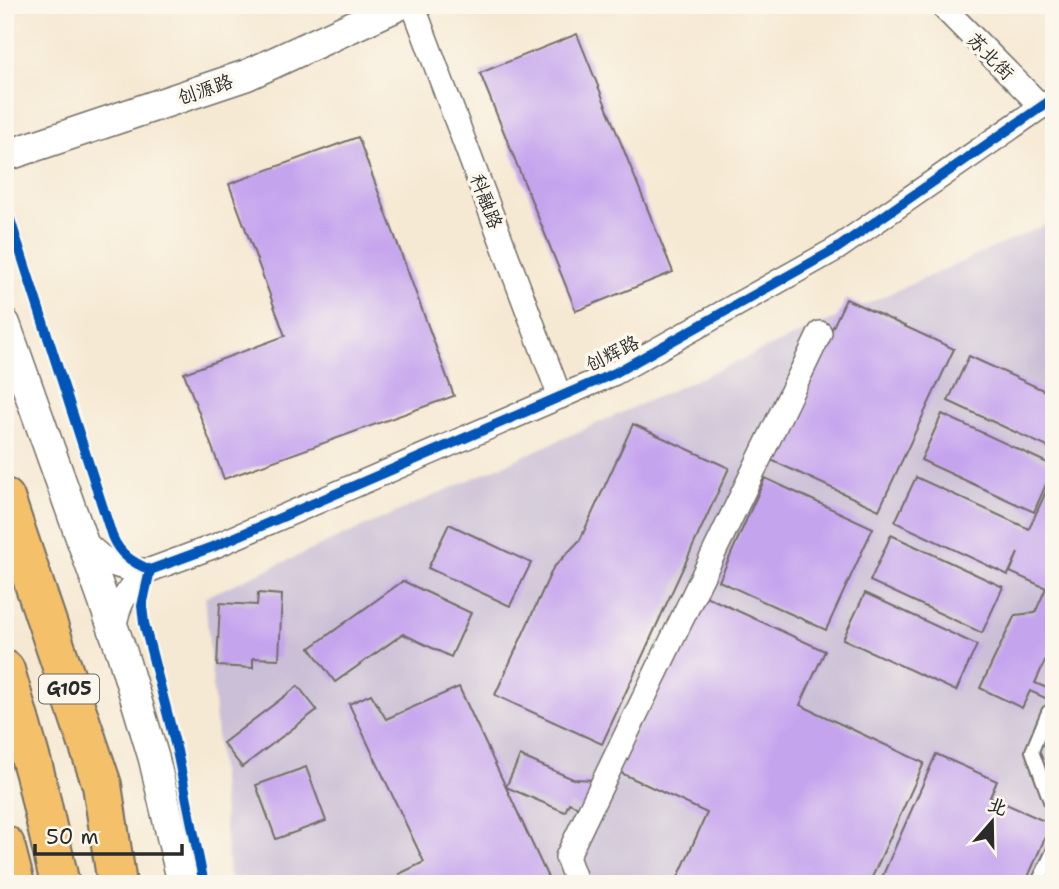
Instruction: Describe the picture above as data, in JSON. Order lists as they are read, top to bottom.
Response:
{
  "streets": {
    "highway": ["G105"],
    "street": [
      "苏北街",
      "创源路",
      "科融路",
      "创辉路"
    ]
  },
  "crossings": [
    ["苏北街", "创辉路"],
    ["科融路", "创辉路"]
  ],
  "scale_bar": "50 m",
  "north": "top"
}
